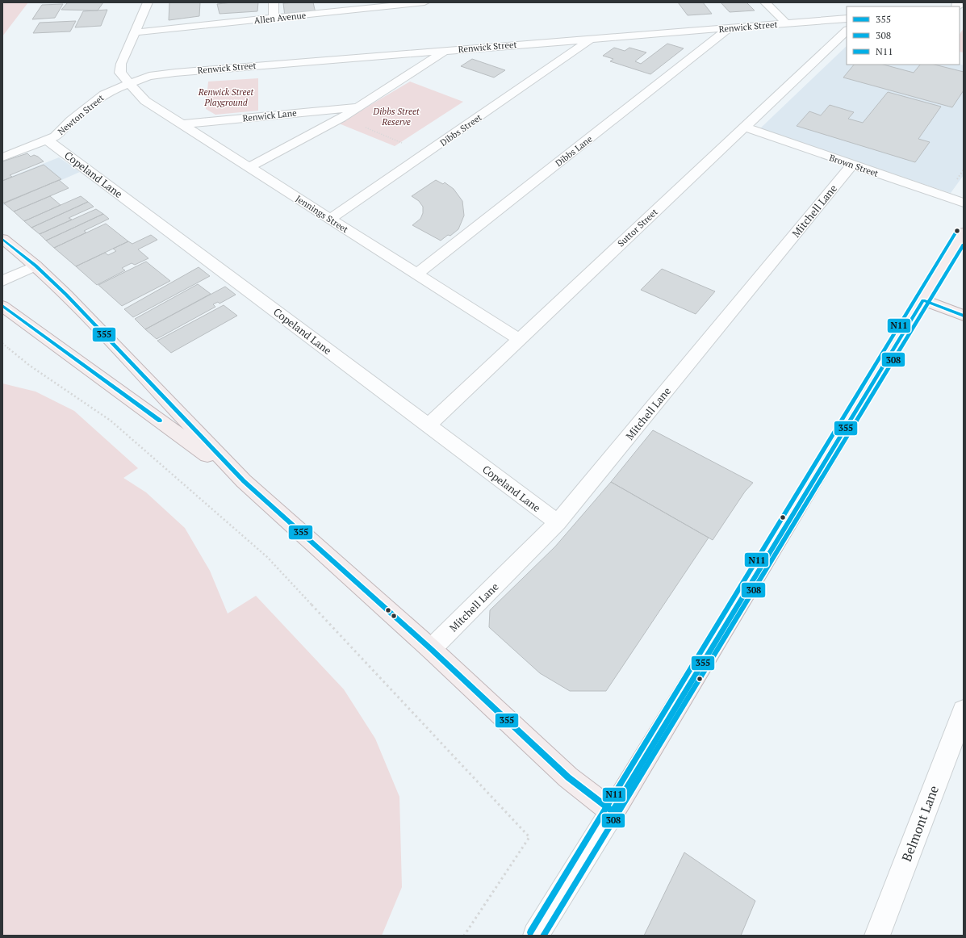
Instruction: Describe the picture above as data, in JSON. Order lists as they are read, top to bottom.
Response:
{
  "streets": {
    "street": [
      "Allen Avenue",
      "Renwick Street",
      "Newton Street",
      "Renwick Lane",
      "Dibbs Street",
      "Dibbs Lane",
      "Brown Street",
      "Copeland Lane",
      "Mitchell Lane",
      "Jennings Street",
      "Suttor Street",
      "Belmont Lane"
    ]
  },
  "crossings": [
    ["Renwick Street", "Newton Street"],
    ["Renwick Street", "Renwick Lane"],
    ["Renwick Street", "Dibbs Street"],
    ["Renwick Street", "Dibbs Lane"],
    ["Renwick Street", "Jennings Street"],
    ["Newton Street", "Copeland Lane"],
    ["Newton Street", "Jennings Street"],
    ["Renwick Lane", "Jennings Street"],
    ["Dibbs Street", "Jennings Street"],
    ["Dibbs Lane", "Jennings Street"],
    ["Brown Street", "Mitchell Lane"],
    ["Brown Street", "Suttor Street"],
    ["Copeland Lane", "Mitchell Lane"],
    ["Copeland Lane", "Suttor Street"],
    ["Jennings Street", "Suttor Street"]
  ],
  "parks": ["Renwick Street Playground", "Dibbs Street Reserve"],
  "lines": ["transit line N11", "transit line 355", "transit line 308"],
  "legend": ["355", "308", "N11"]
}
